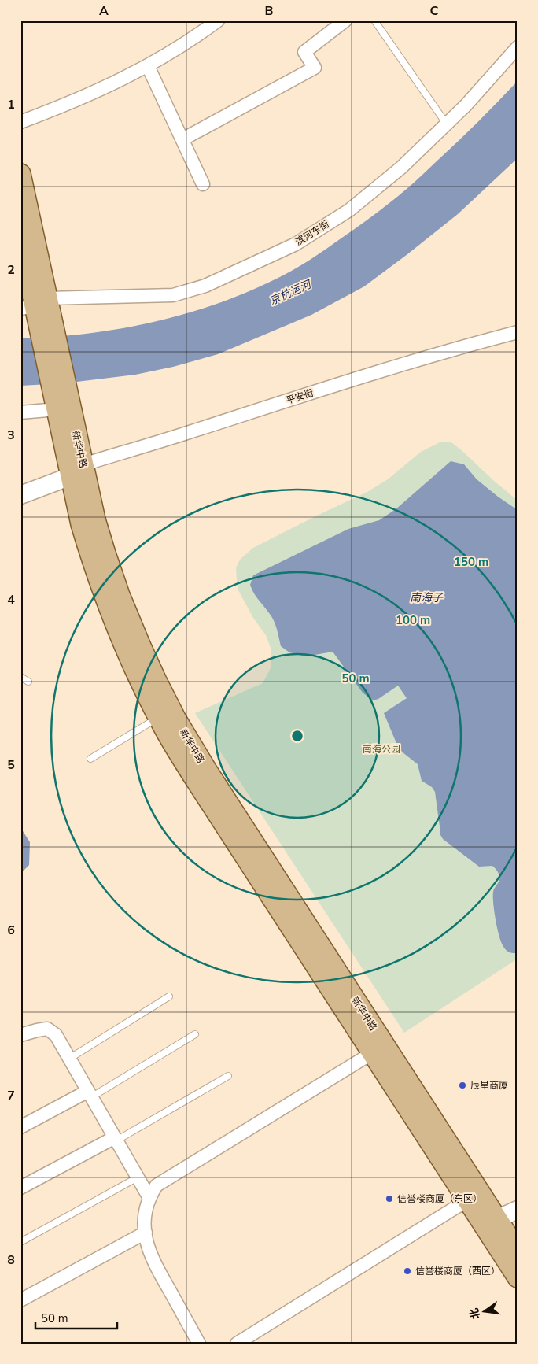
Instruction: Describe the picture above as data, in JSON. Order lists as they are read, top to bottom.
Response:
{
  "streets": {
    "main road": ["新华中路"],
    "street": ["滨河东街", "平安街"]
  },
  "crossings": [
    ["滨河东街", "新华中路"],
    ["平安街", "新华中路"]
  ],
  "water": ["京杭运河", "南海子"],
  "parks": ["南海公园"],
  "places": ["辰星商厦", "信誉楼商厦（东区）", "信誉楼商厦（西区）"],
  "scale_bar": "50 m",
  "north": "left",
  "grid": {
    "columns": ["A", "B", "C"],
    "rows": [
      "1",
      "2",
      "3",
      "4",
      "5",
      "6",
      "7",
      "8"
    ]
  },
  "rings": ["150 m", "100 m", "50 m"]
}
